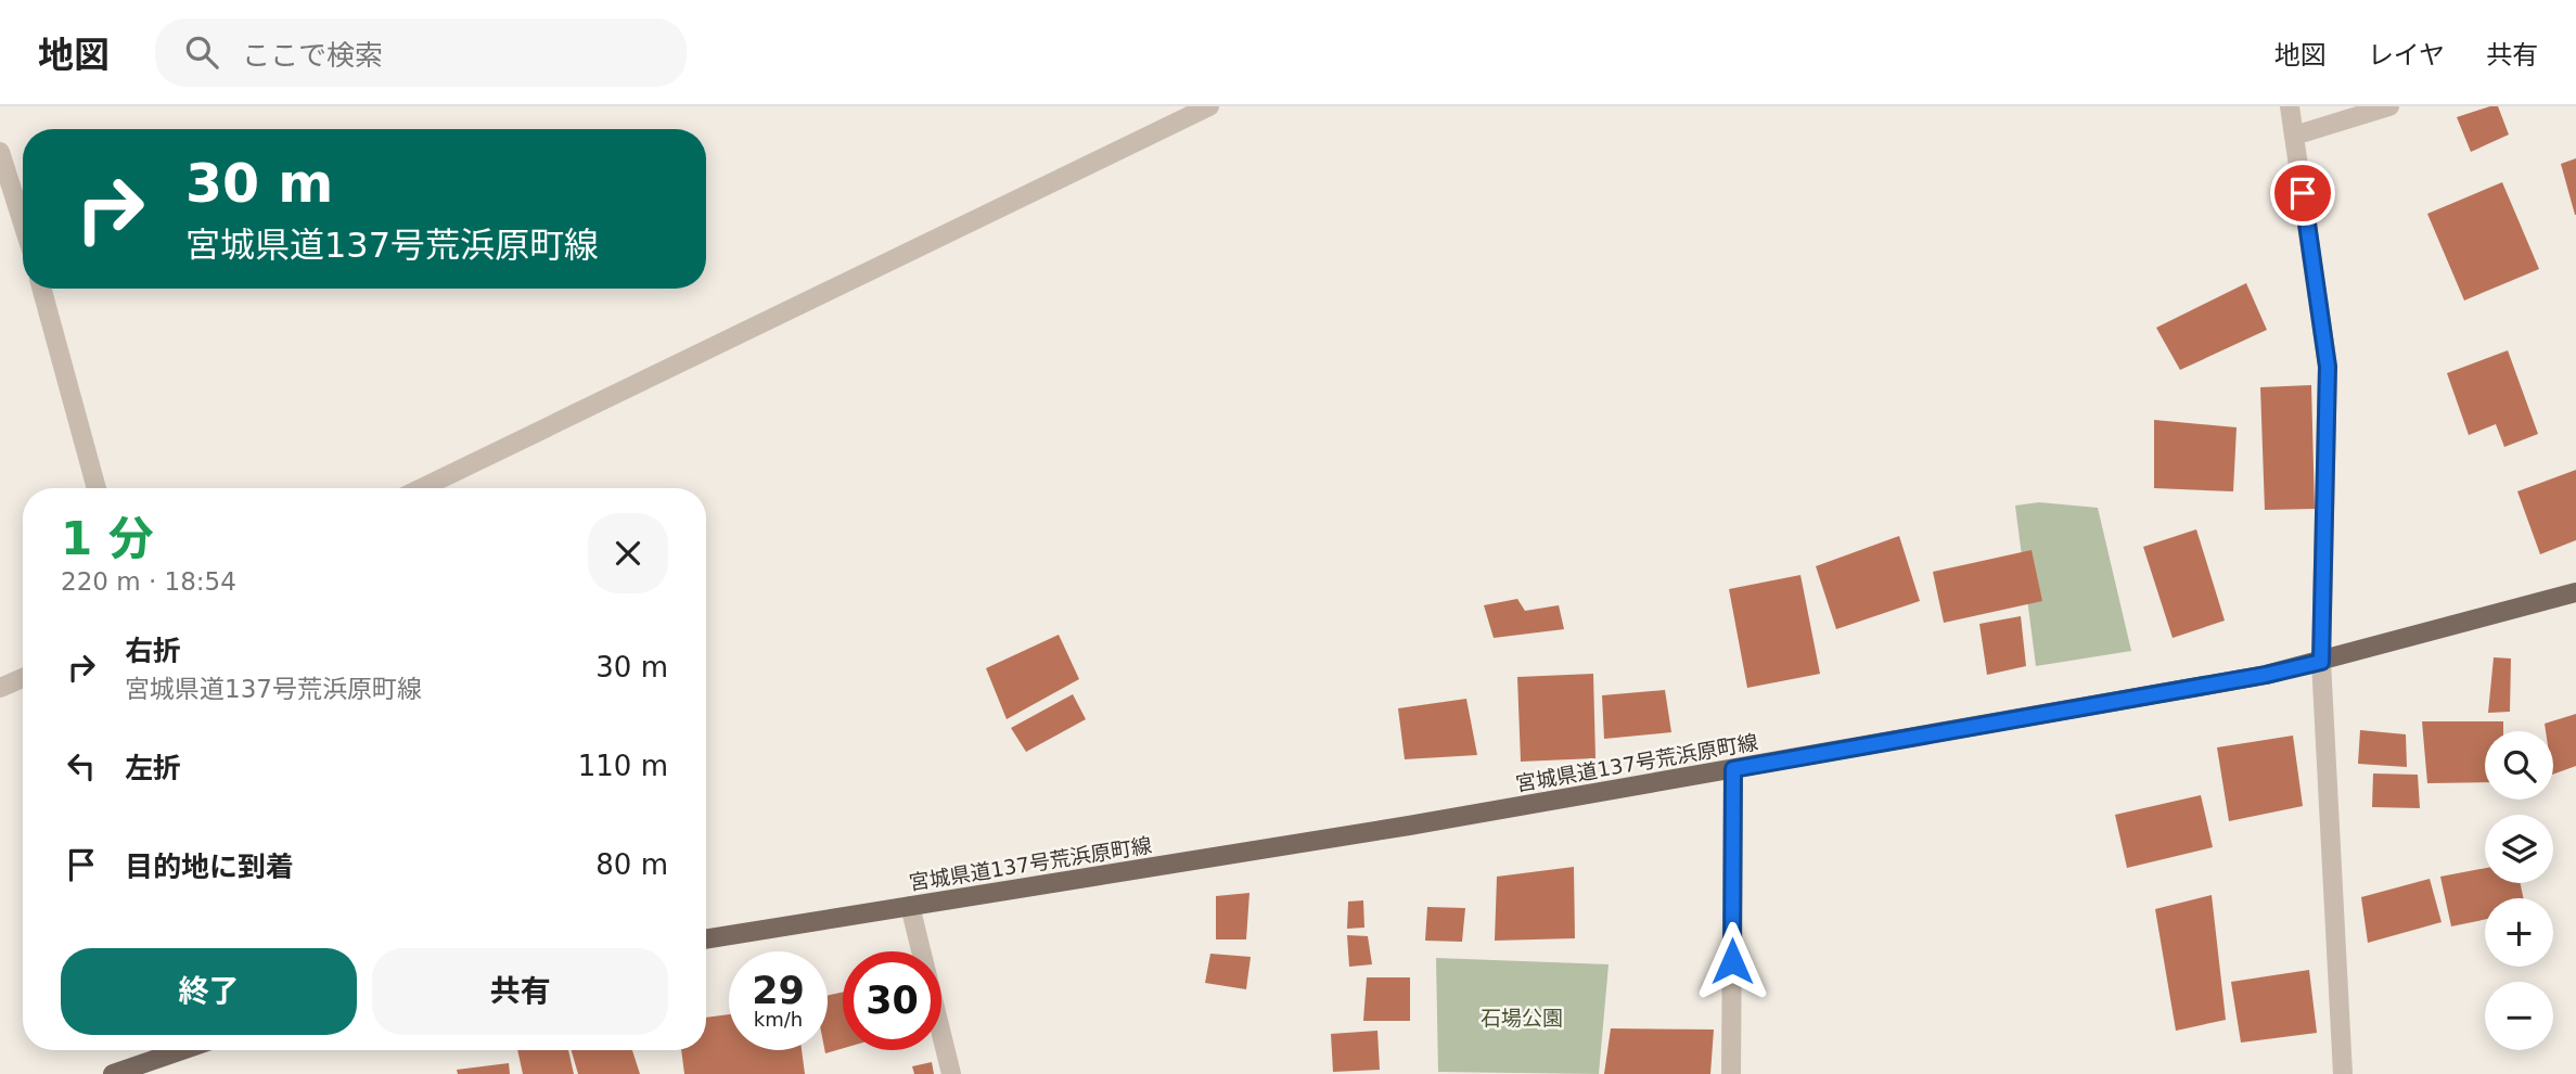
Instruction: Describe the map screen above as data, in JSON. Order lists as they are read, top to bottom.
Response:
{
  "streets": {
    "main road": ["宮城県道137号荒浜原町線"]
  },
  "parks": ["石場公園"],
  "page": {
    "header": "地図",
    "search": "ここで検索",
    "nav": ["地図", "レイヤ", "共有"],
    "turn": ["30 m", "宮城県道137号荒浜原町線"],
    "heading": ["1 分", "220 m · 18:54"],
    "list": [
      {
        "name": "右折",
        "note": "宮城県道137号荒浜原町線",
        "value": "30 m"
      },
      {
        "name": "左折",
        "value": "110 m"
      },
      {
        "name": "目的地に到着",
        "value": "80 m"
      }
    ],
    "map_buttons": ["+", "−"],
    "buttons": ["終了", "共有"],
    "speed": "29 km/h",
    "limit": "30"
  }
}
